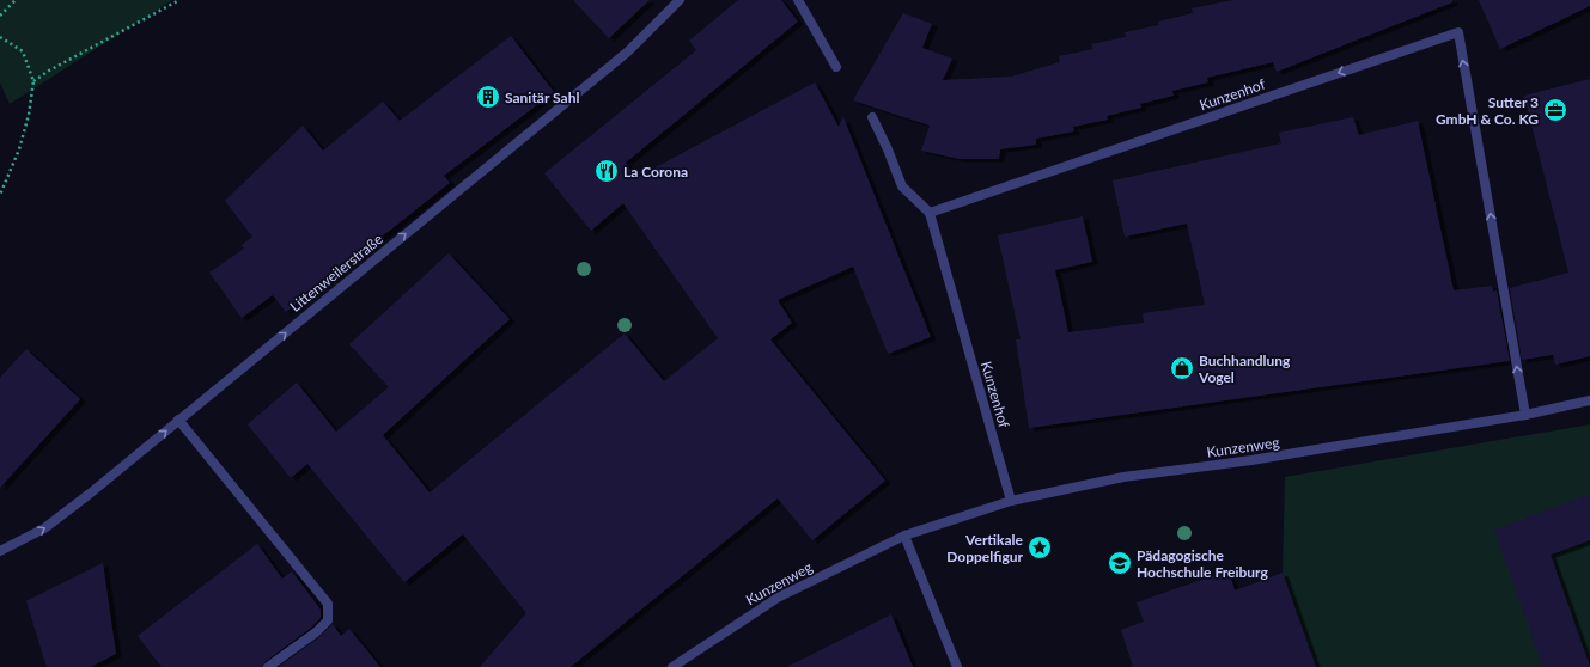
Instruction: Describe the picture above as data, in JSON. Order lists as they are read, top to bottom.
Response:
{
  "streets": {
    "street": ["Kunzenhof", "Littenweilerstraße", "Kunzenweg"]
  },
  "crossings": [
    ["Kunzenhof", "Kunzenweg"]
  ],
  "one_way": ["Littenweilerstraße"],
  "places": {
    "building": ["Sanitär Sahl"],
    "office": ["Sutter 3 GmbH & Co. KG"],
    "restaurant": ["La Corona"],
    "shop": ["Buchhandlung Vogel"],
    "place": ["Vertikale Doppelfigur"],
    "school or university": ["Pädagogische Hochschule Freiburg"]
  }
}
